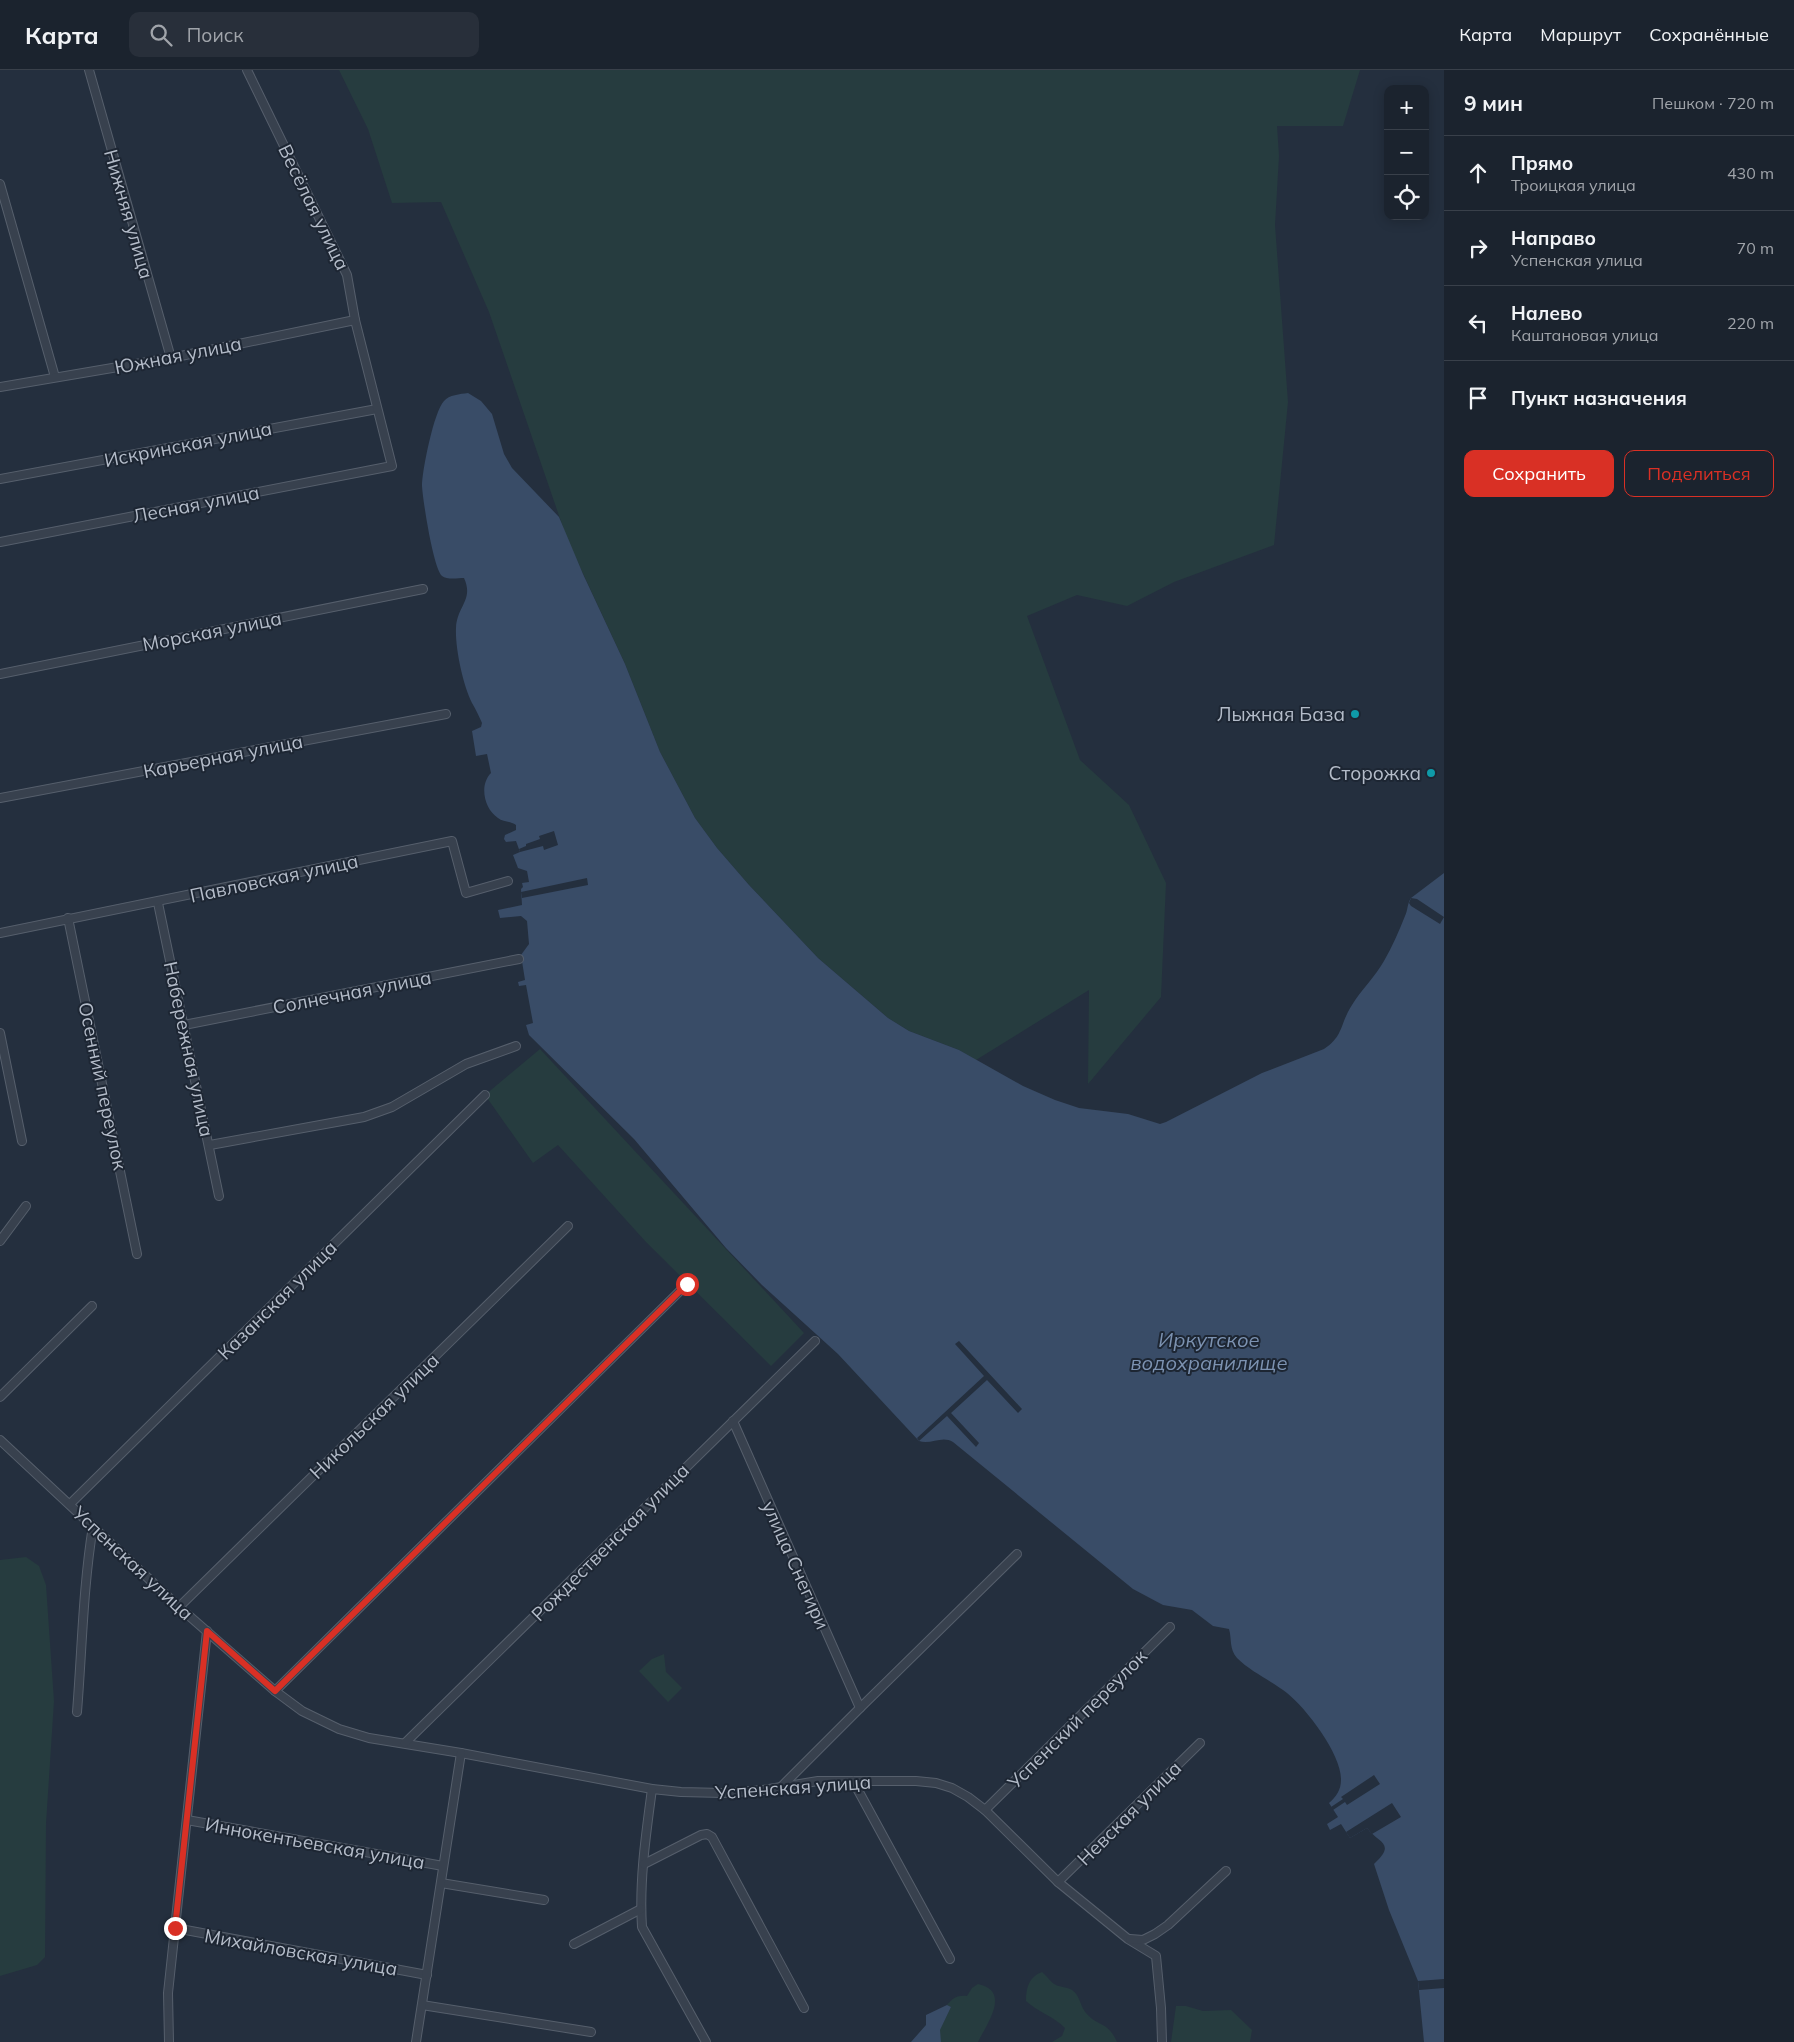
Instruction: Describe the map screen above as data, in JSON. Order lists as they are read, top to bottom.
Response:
{
  "streets": {
    "street": [
      "Весёлая улица",
      "Нижняя улица",
      "Южная улица",
      "Искринская улица",
      "Лесная улица",
      "Морская улица",
      "Карьерная улица",
      "Павловская улица",
      "Солнечная улица",
      "Набережная улица",
      "Осенний переулок",
      "Казанская улица",
      "Никольская улица",
      "Рождественская улица",
      "Успенская улица",
      "улица Снегири",
      "Успенский переулок",
      "Невская улица",
      "Иннокентьевская улица",
      "Михайловская улица"
    ]
  },
  "crossings": [
    ["Весёлая улица", "Южная улица"],
    ["Весёлая улица", "Искринская улица"],
    ["Весёлая улица", "Лесная улица"],
    ["Нижняя улица", "Южная улица"],
    ["Павловская улица", "Набережная улица"],
    ["Павловская улица", "Осенний переулок"],
    ["Солнечная улица", "Набережная улица"],
    ["Казанская улица", "Успенская улица"],
    ["Никольская улица", "Успенская улица"],
    ["Рождественская улица", "Успенская улица"],
    ["Рождественская улица", "улица Снегири"],
    ["Успенская улица", "Успенский переулок"],
    ["Успенская улица", "Невская улица"]
  ],
  "water": ["Иркутское водохранилище"],
  "places": ["Лыжная База", "Сторожка"],
  "page": {
    "header": "Карта",
    "search": "Поиск",
    "nav": ["Карта", "Маршрут", "Сохранённые"],
    "heading": ["9 мин", "Пешком · 720 m"],
    "map_buttons": ["+", "−"],
    "list": [
      ["Прямо", "Троицкая улица", "430 m"],
      ["Направо", "Успенская улица", "70 m"],
      ["Налево", "Каштановая улица", "220 m"],
      "Пункт назначения"
    ],
    "buttons": ["Сохранить", "Поделиться"]
  }
}
